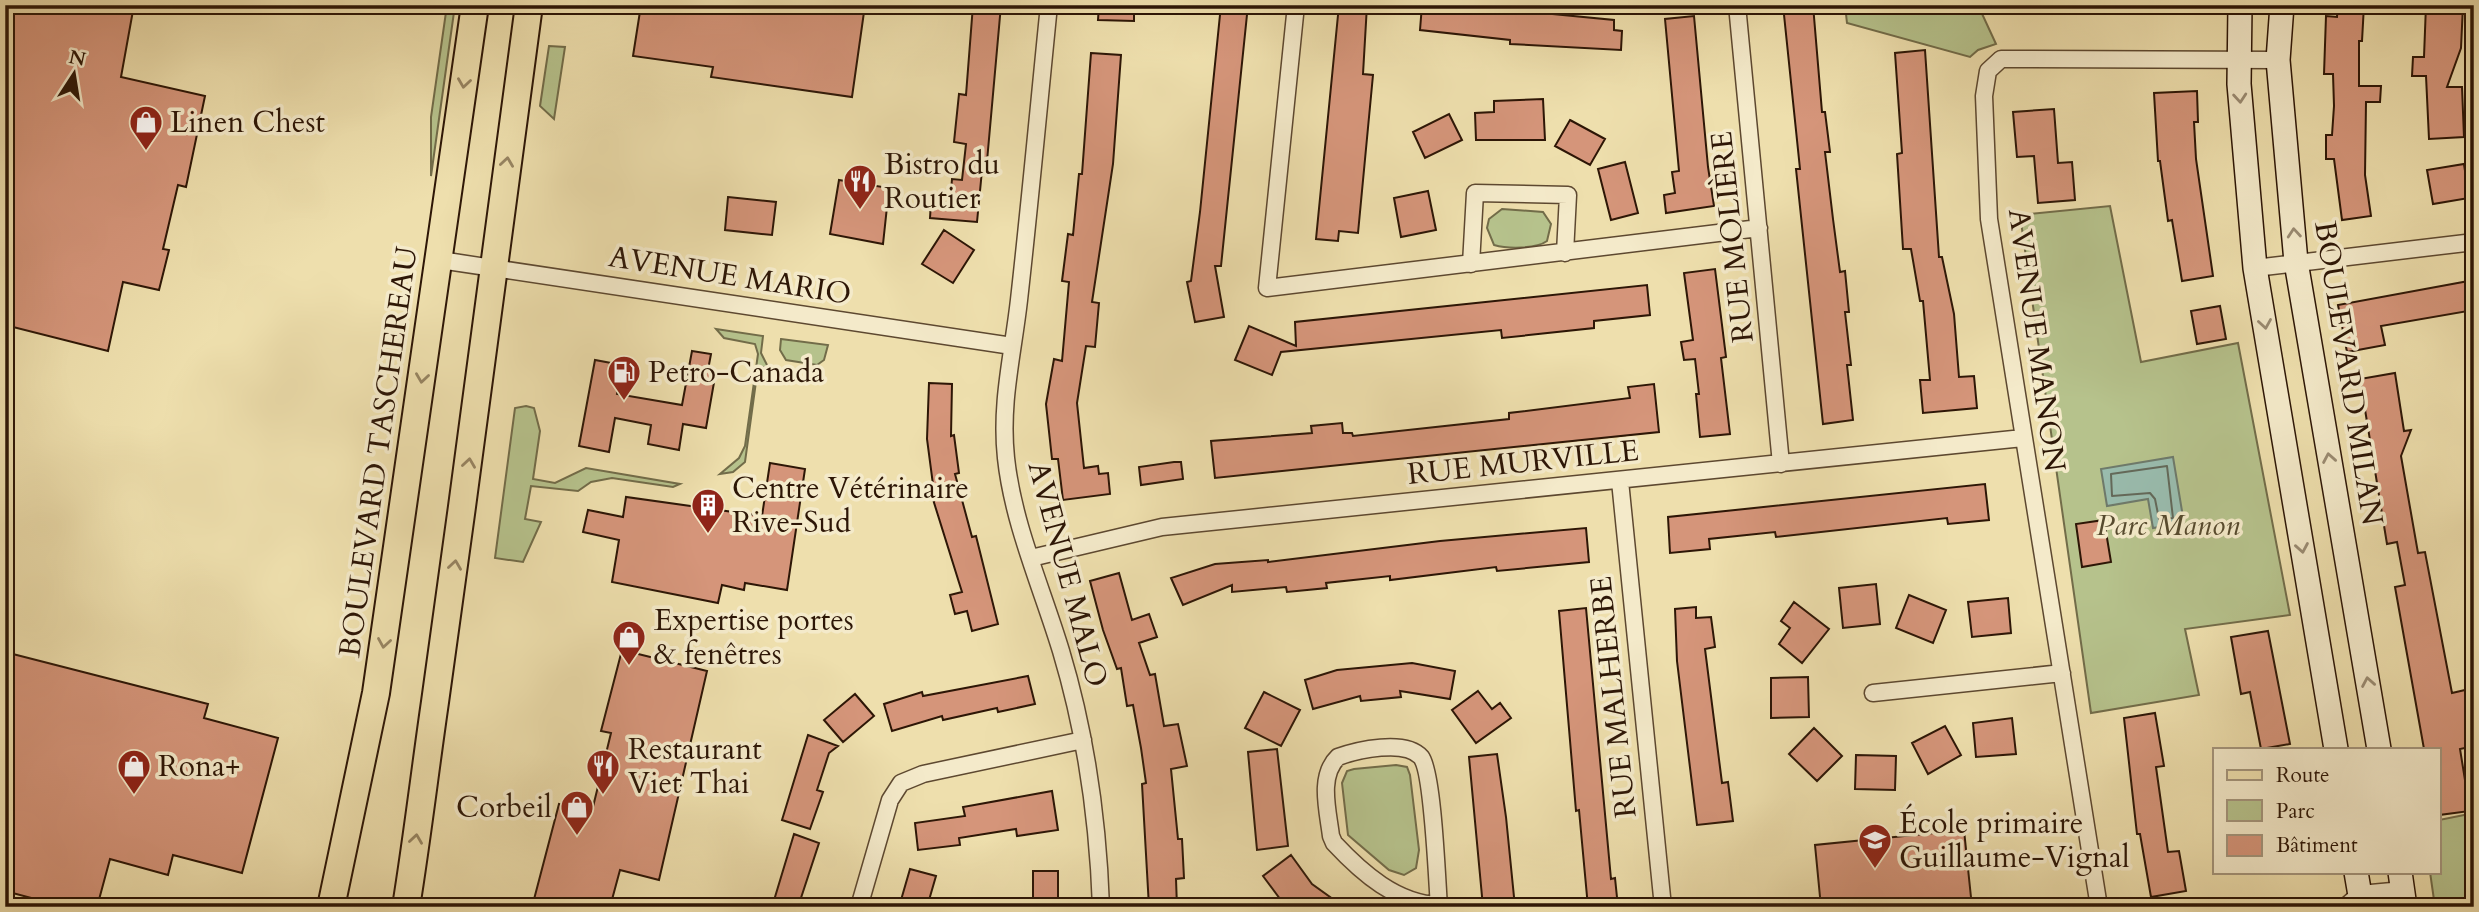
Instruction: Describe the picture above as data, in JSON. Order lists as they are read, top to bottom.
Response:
{
  "streets": {
    "main road": ["BOULEVARD MILAN", "BOULEVARD TASCHEREAU"],
    "street": [
      "RUE MOLIÈRE",
      "AVENUE MARIO",
      "AVENUE MANON",
      "RUE MURVILLE",
      "AVENUE MALO",
      "RUE MALHERBE"
    ]
  },
  "crossings": [
    ["RUE MOLIÈRE", "RUE MURVILLE"],
    ["AVENUE MARIO", "BOULEVARD TASCHEREAU"],
    ["AVENUE MARIO", "AVENUE MALO"],
    ["AVENUE MANON", "BOULEVARD MILAN"],
    ["AVENUE MANON", "RUE MURVILLE"],
    ["RUE MURVILLE", "AVENUE MALO"],
    ["RUE MURVILLE", "RUE MALHERBE"]
  ],
  "parks": ["Parc Manon"],
  "places": {
    "shop": [
      "Linen Chest",
      "Expertise portes & fenêtres",
      "Rona+",
      "Corbeil"
    ],
    "restaurant": ["Bistro du Routier", "Restaurant Viet Thai"],
    "fuel station": ["Petro-Canada"],
    "building": ["Centre Vétérinaire Rive-Sud"],
    "school or university": ["École primaire Guillaume-Vignal"]
  },
  "legend": ["Route", "Parc", "Bâtiment"],
  "north": "top"
}
